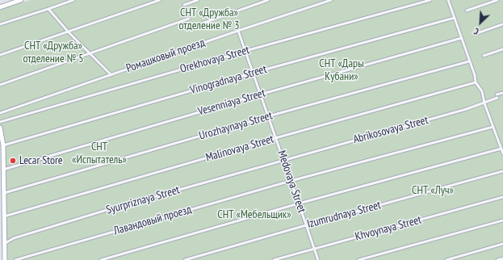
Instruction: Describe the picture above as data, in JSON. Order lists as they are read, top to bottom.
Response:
{
  "streets": {
    "street": [
      "Ромашковый проезд",
      "Orekhovaya Street",
      "Vinogradnaya Street",
      "Vesenniaya Street",
      "Urozhaynaya Street",
      "Abrikosovaya Street",
      "Malinovaya Street",
      "Medovaya Street",
      "Syurpriznaya Street",
      "Izumrudnaya Street",
      "Лавандовый проезд",
      "Khvoynaya Street"
    ]
  },
  "crossings": [
    ["Ромашковый проезд", "Medovaya Street"],
    ["Orekhovaya Street", "Medovaya Street"],
    ["Vinogradnaya Street", "Medovaya Street"],
    ["Vesenniaya Street", "Medovaya Street"],
    ["Urozhaynaya Street", "Medovaya Street"],
    ["Abrikosovaya Street", "Medovaya Street"],
    ["Abrikosovaya Street", "Syurpriznaya Street"],
    ["Malinovaya Street", "Medovaya Street"],
    ["Medovaya Street", "Syurpriznaya Street"],
    ["Medovaya Street", "Izumrudnaya Street"],
    ["Medovaya Street", "Лавандовый проезд"],
    ["Medovaya Street", "Khvoynaya Street"]
  ],
  "parks": [
    "СНТ «Дружба» отделение № 3",
    "СНТ «Дружба» отделение № 5",
    "СНТ «Дары Кубани»",
    "СНТ «Испытатель»",
    "СНТ «Луч»",
    "СНТ «Мебельщик»"
  ],
  "places": ["Lecar Store"],
  "north": "bottom left"
}
